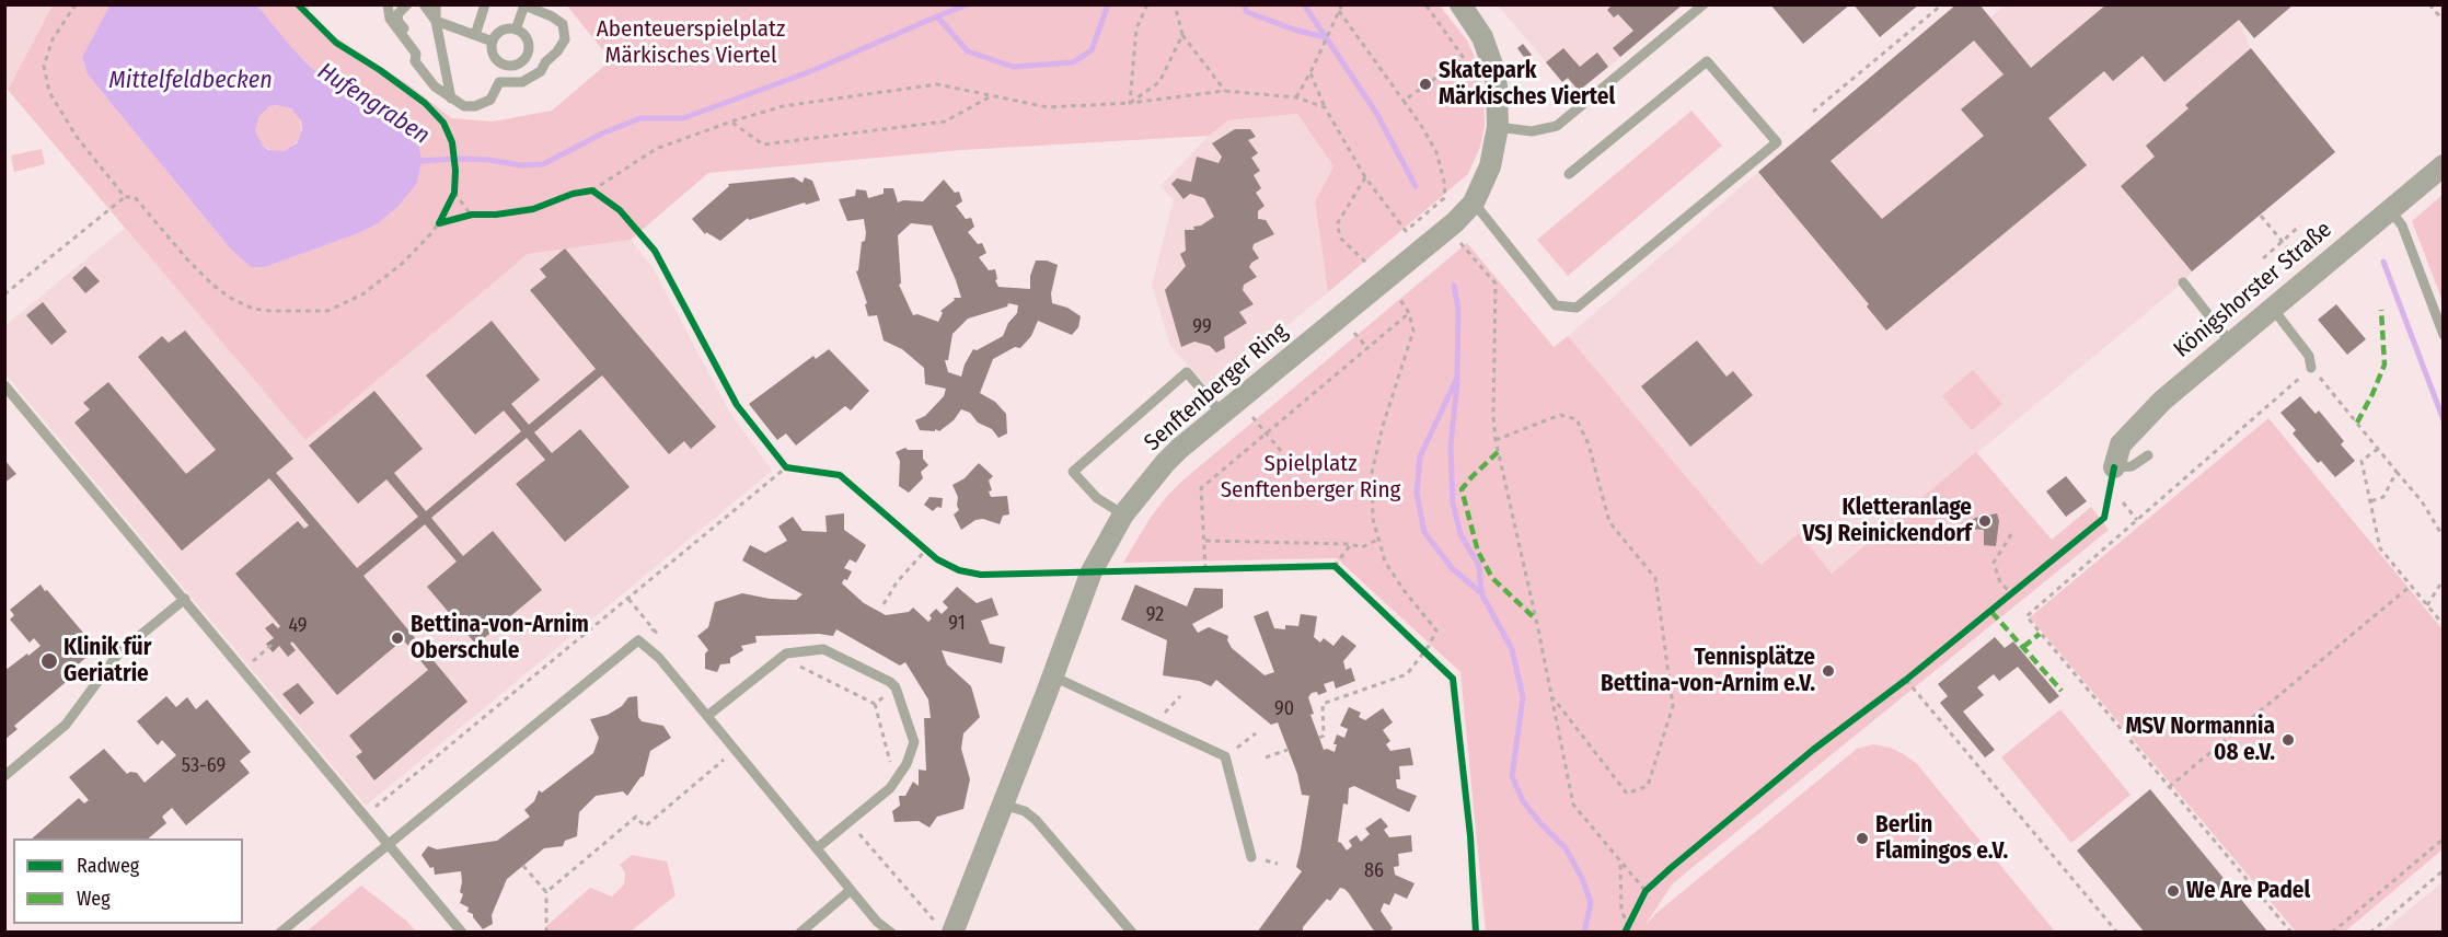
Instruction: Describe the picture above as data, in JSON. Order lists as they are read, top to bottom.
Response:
{
  "streets": {
    "street": ["Königshorster Straße", "Senftenberger Ring"]
  },
  "water": ["Mittelfeldbecken", "Hufengraben"],
  "parks": ["Abenteuerspielplatz Märkisches Viertel", "Spielplatz Senftenberger Ring"],
  "places": [
    "Skatepark Märkisches Viertel",
    "Kletteranlage VSJ Reinickendorf",
    "Bettina-von-Arnim Oberschule",
    "Klinik für Geriatrie",
    "Tennisplätze Bettina-von-Arnim e.V.",
    "MSV Normannia 08 e.V.",
    "Berlin Flamingos e.V.",
    "We Are Padel"
  ],
  "house_numbers": [
    "99",
    "92",
    "91",
    "49",
    "90",
    "53-69",
    "86"
  ],
  "legend": ["Radweg", "Weg"]
}
